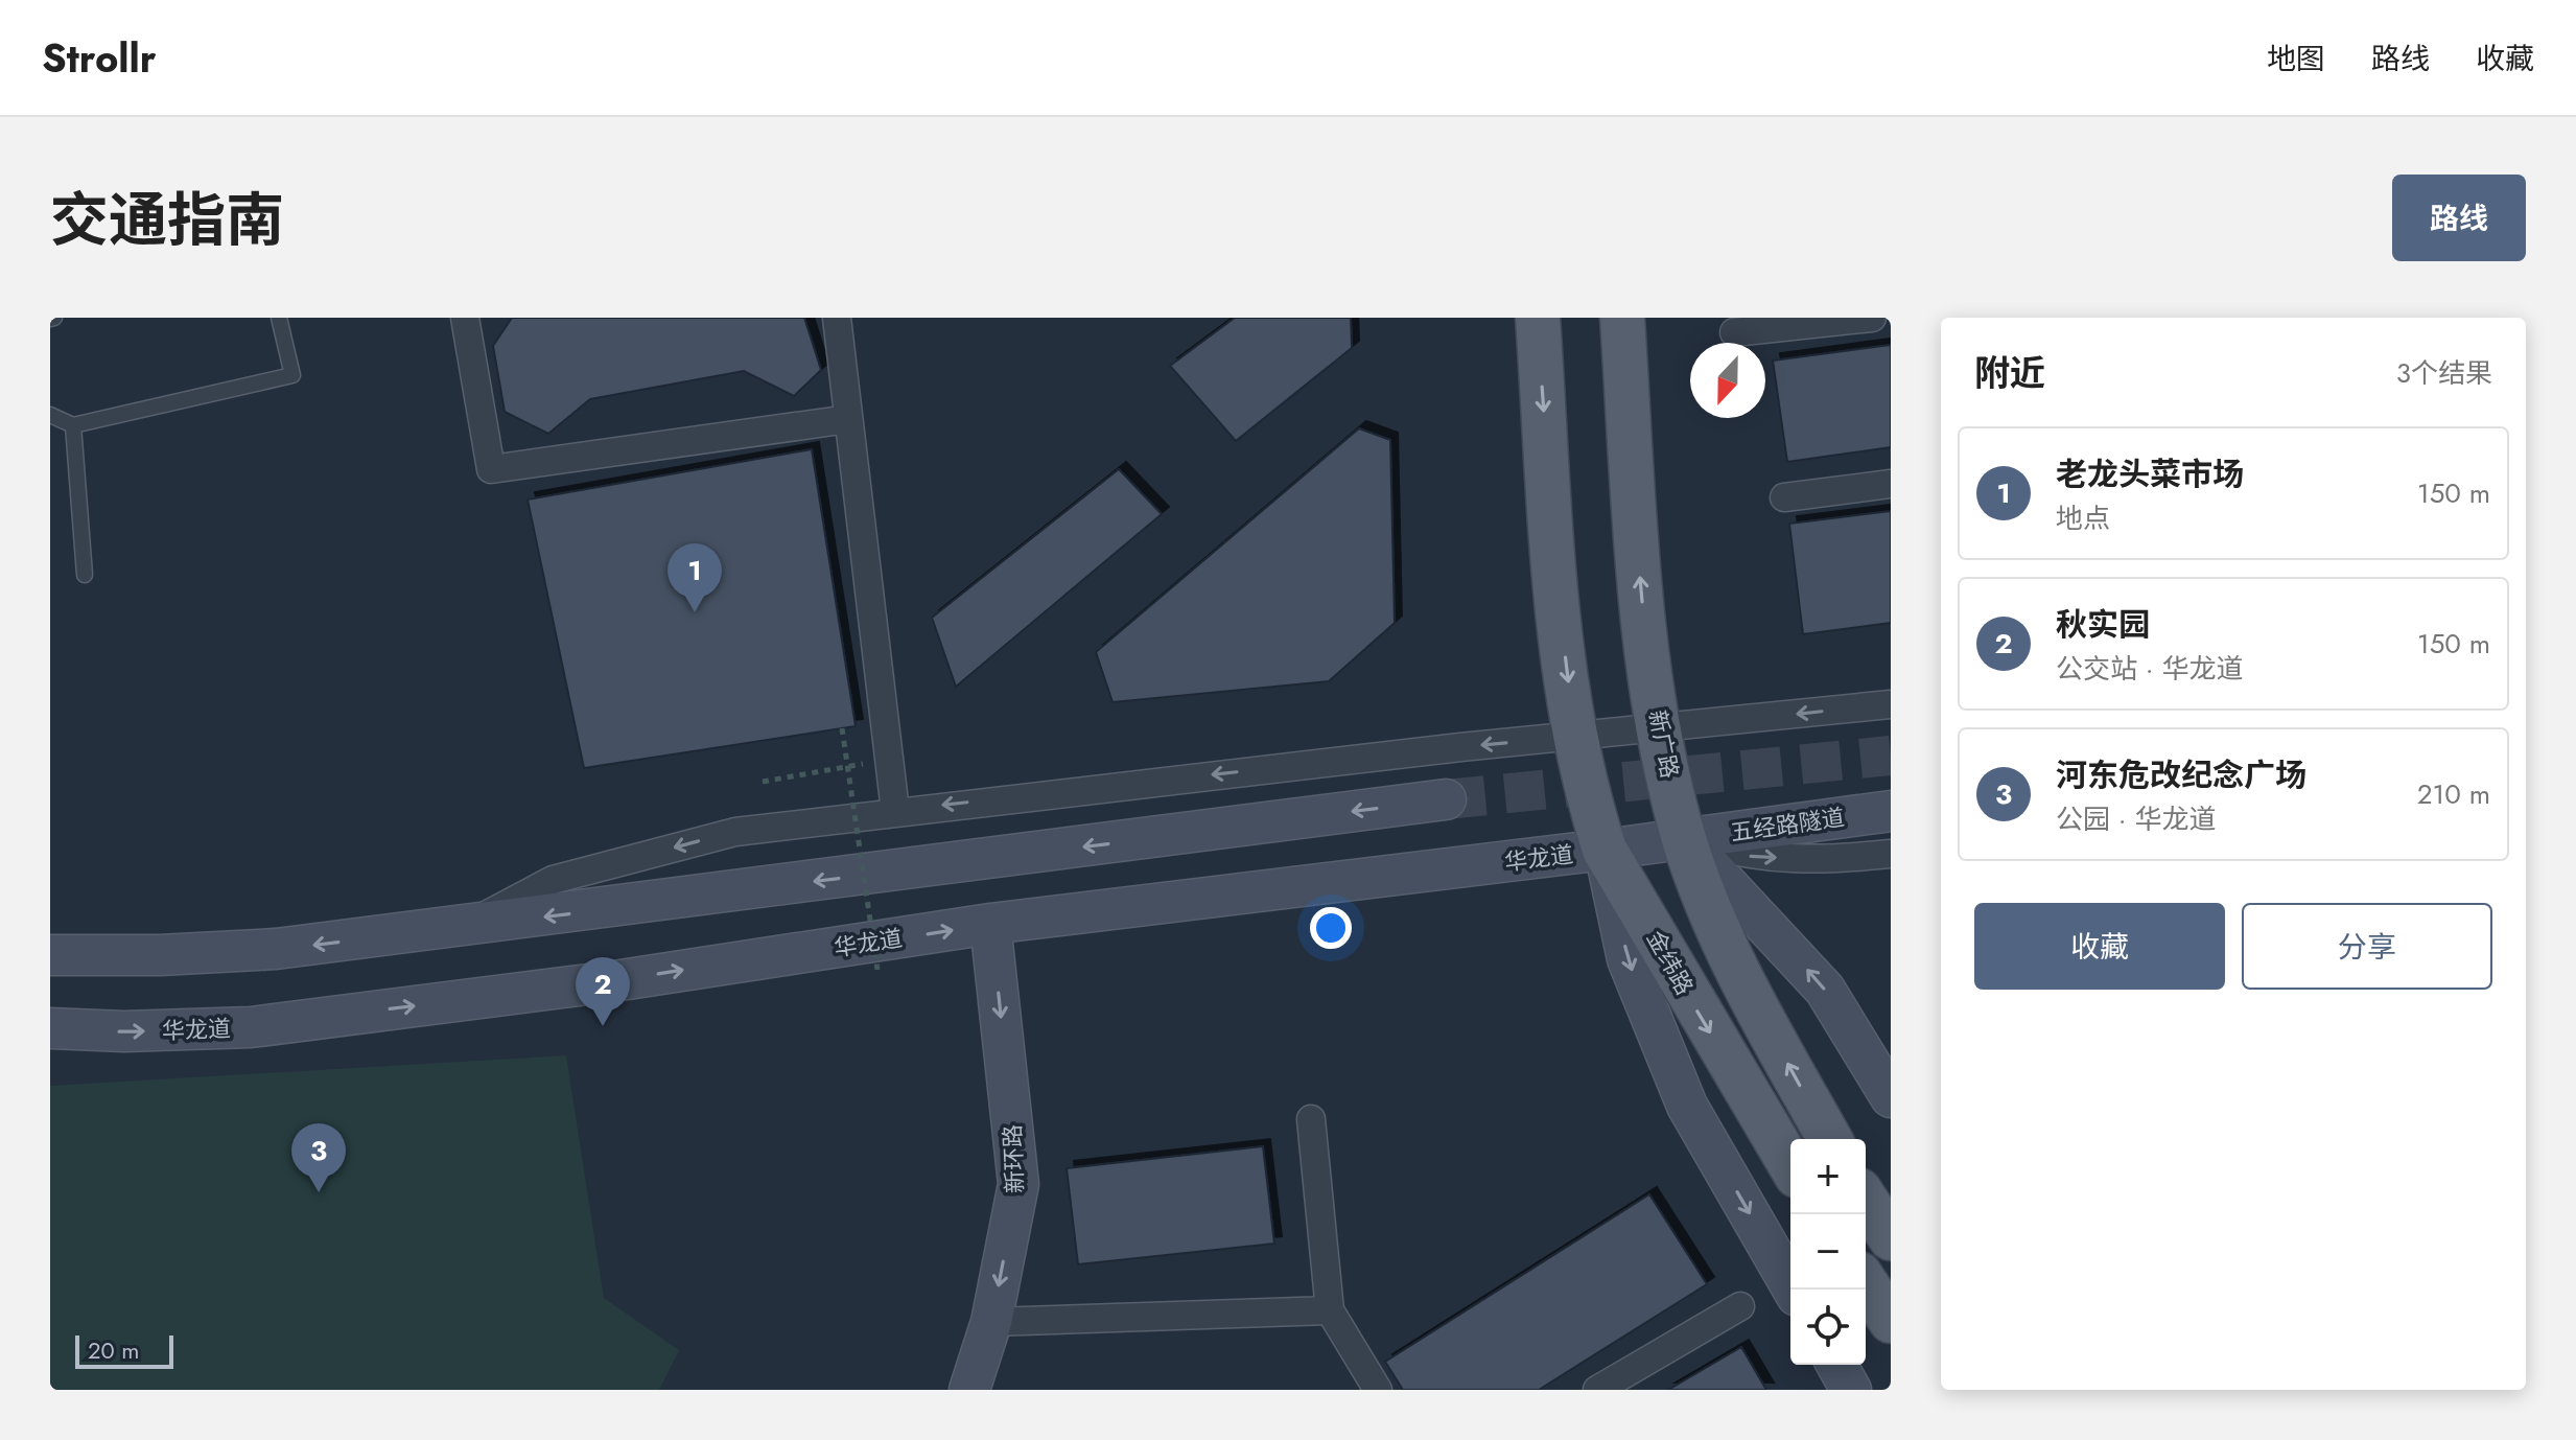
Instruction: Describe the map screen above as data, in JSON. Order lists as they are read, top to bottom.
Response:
{
  "streets": {
    "main road": [
      "新广路",
      "五经路隧道",
      "华龙道",
      "金纬路",
      "新环路"
    ]
  },
  "crossings": [
    ["新广路", "五经路隧道"],
    ["新广路", "华龙道"],
    ["五经路隧道", "华龙道"],
    ["华龙道", "金纬路"],
    ["华龙道", "新环路"]
  ],
  "one_way": ["新环路"],
  "scale_bar": "20 m",
  "north": "bottom",
  "page": {
    "header": "Strollr",
    "nav": ["地图", "路线", "收藏"],
    "title": "交通指南",
    "buttons": [
      "路线",
      ["收藏", "分享"]
    ],
    "heading": ["附近", "3个结果"],
    "list": [
      {
        "mark": "1",
        "name": "老龙头菜市场",
        "note": "地点",
        "value": "150 m"
      },
      {
        "mark": "2",
        "name": "秋实园",
        "note": "公交站 · 华龙道",
        "value": "150 m"
      },
      {
        "mark": "3",
        "name": "河东危改纪念广场",
        "note": "公园 · 华龙道",
        "value": "210 m"
      }
    ],
    "pins": ["1", "2", "3"],
    "map_buttons": ["+", "−"],
    "scale": "20 m"
  }
}
